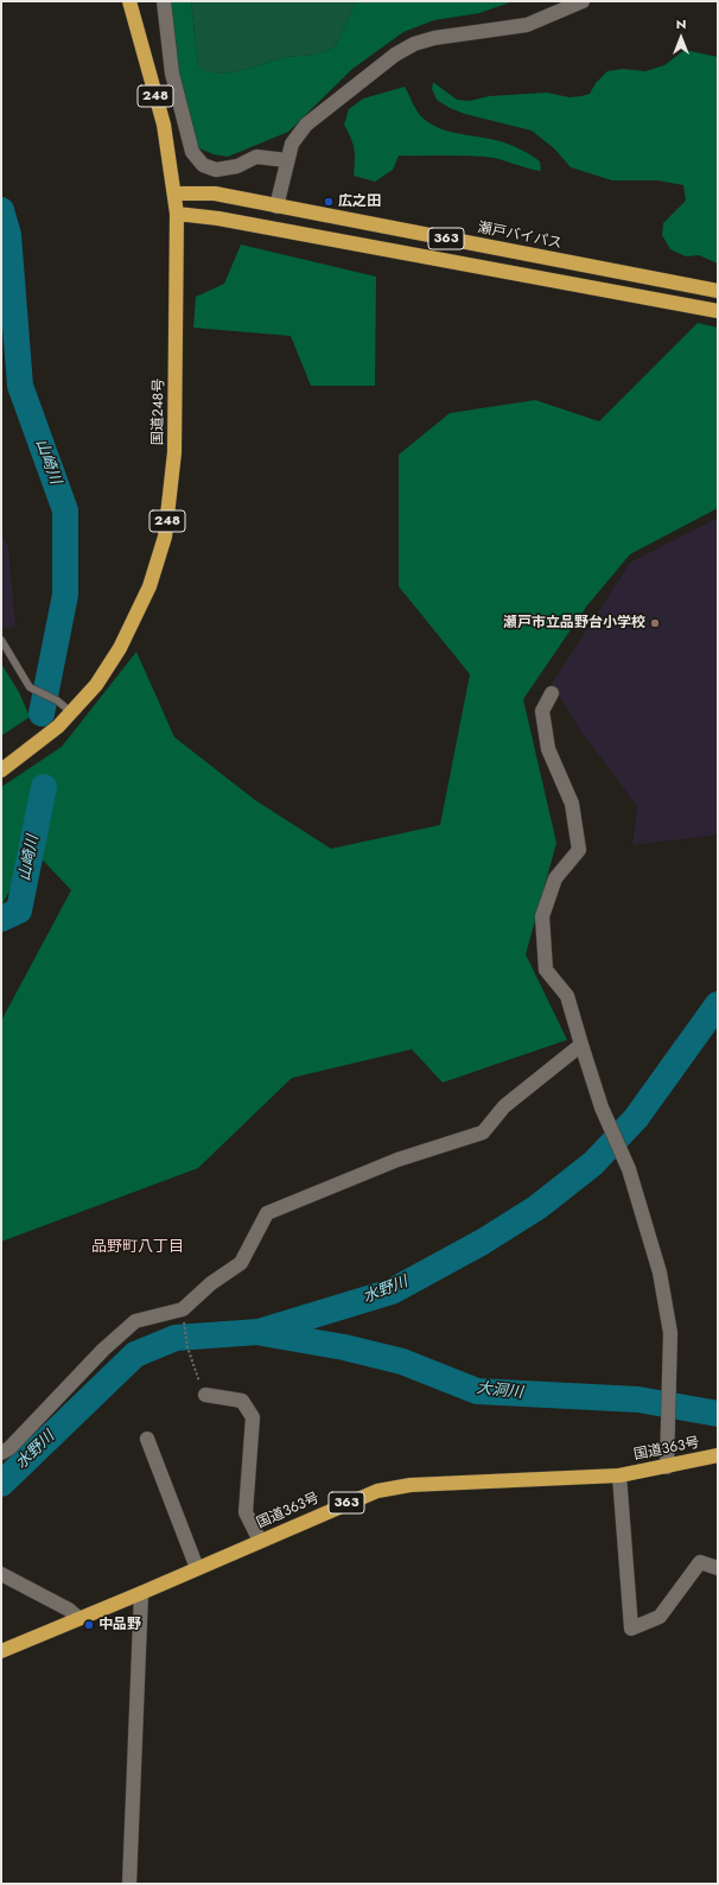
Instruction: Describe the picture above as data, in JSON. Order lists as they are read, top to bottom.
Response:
{
  "streets": {
    "highway": [
      "248",
      "瀬戸バイパス",
      "363",
      "国道248号",
      "国道363号"
    ]
  },
  "crossings": [
    ["瀬戸バイパス", "国道248号"],
    ["363", "国道248号"]
  ],
  "districts": ["品野町八丁目"],
  "water": ["山崎川", "水野川", "大洞川"],
  "places": ["広之田", "瀬戸市立品野台小学校", "中品野"],
  "north": "top"
}
